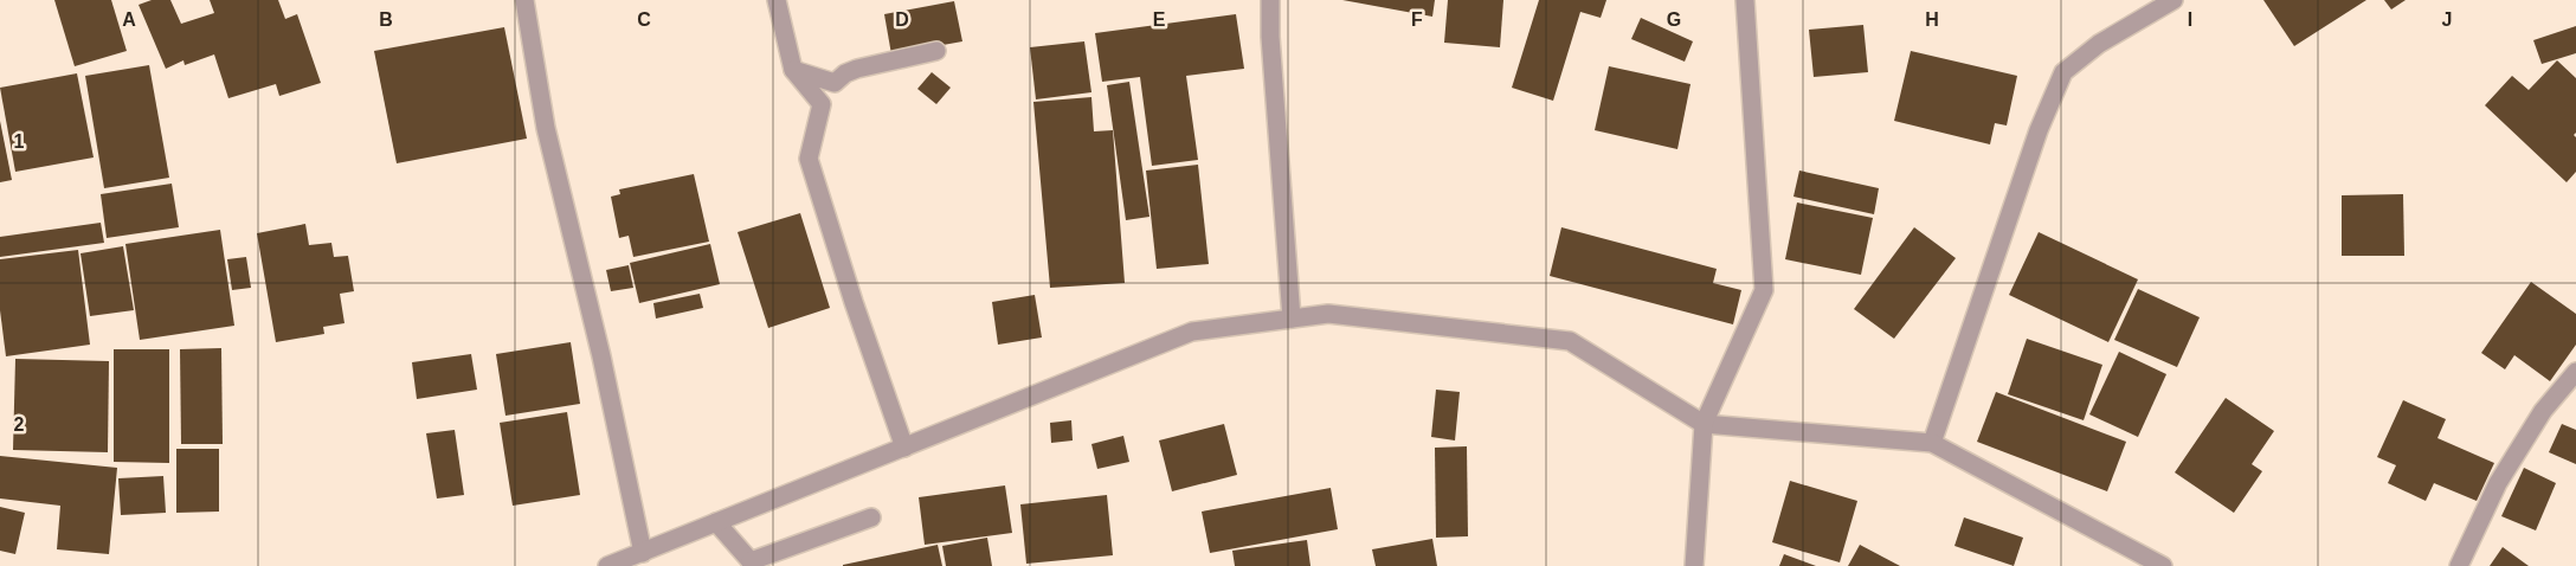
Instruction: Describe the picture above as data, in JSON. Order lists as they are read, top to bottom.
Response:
{
  "grid": {
    "columns": [
      "A",
      "B",
      "C",
      "D",
      "E",
      "F",
      "G",
      "H",
      "I",
      "J"
    ],
    "rows": ["1", "2"]
  }
}
